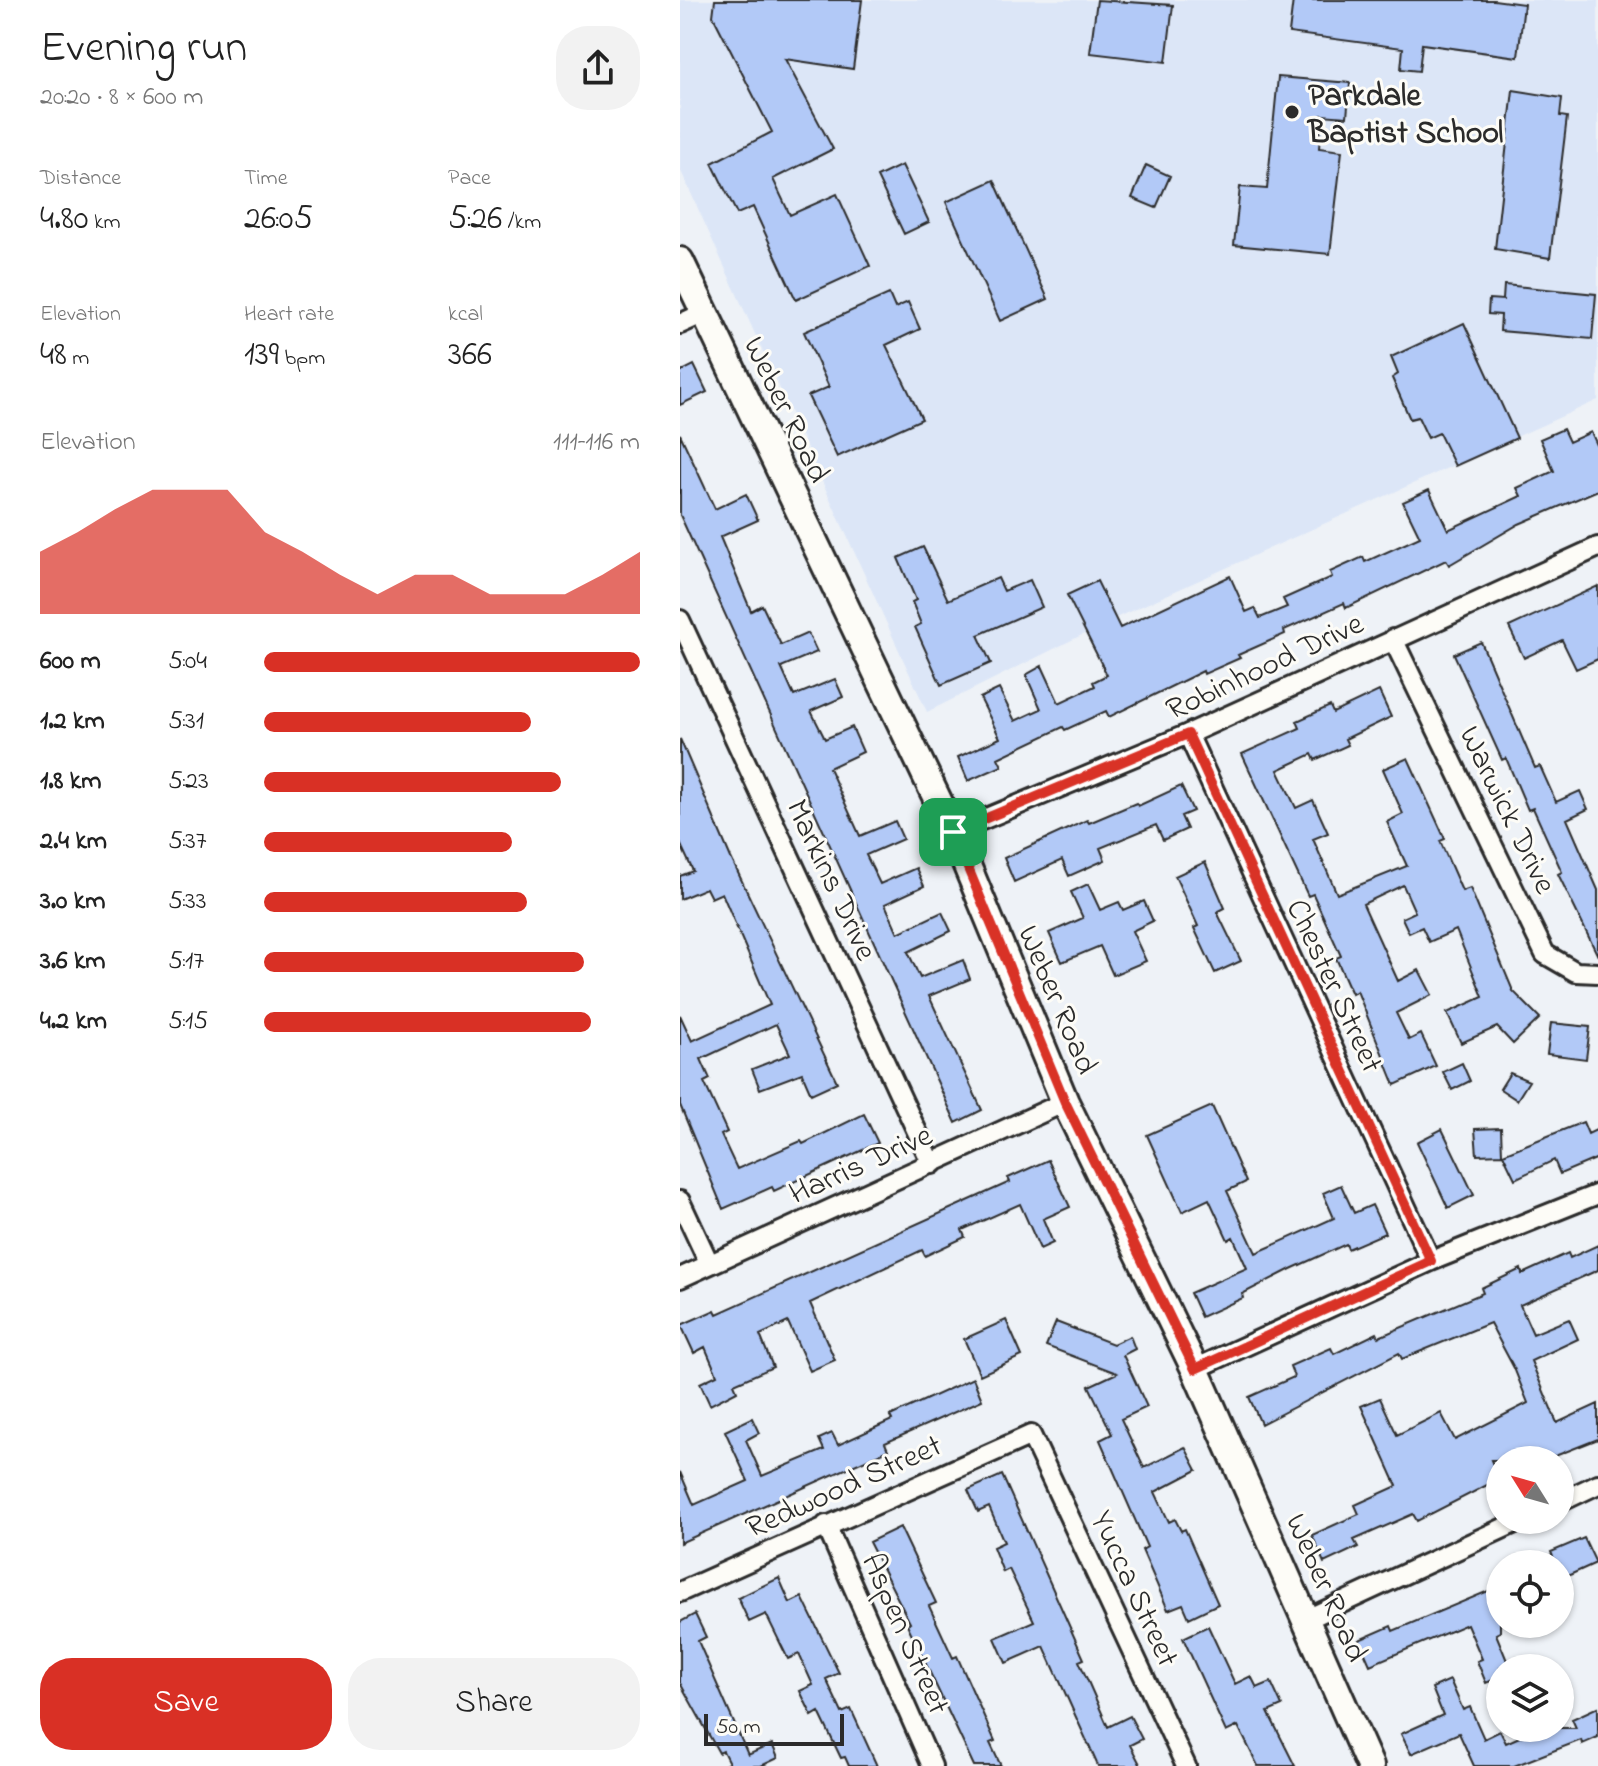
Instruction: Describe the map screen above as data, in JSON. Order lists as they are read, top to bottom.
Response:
{
  "streets": {
    "main road": ["Weber Road"],
    "street": [
      "Robinhood Drive",
      "Warwick Drive",
      "Markins Drive",
      "Chester Street",
      "Harris Drive",
      "Redwood Street",
      "Yucca Street",
      "Aspen Street"
    ]
  },
  "crossings": [
    ["Weber Road", "Robinhood Drive"],
    ["Weber Road", "Harris Drive"],
    ["Robinhood Drive", "Warwick Drive"],
    ["Robinhood Drive", "Chester Street"],
    ["Markins Drive", "Harris Drive"],
    ["Redwood Street", "Yucca Street"],
    ["Redwood Street", "Aspen Street"]
  ],
  "places": ["Parkdale Baptist School"],
  "scale_bar": "50 m",
  "north": "top left",
  "page": {
    "heading": ["Evening run", "20:20 · 8 × 600 m"],
    "stats": [
      ["Distance", "4.80 km"],
      ["Time", "26:05"],
      ["Pace", "5:26 /km"],
      ["Elevation", "48 m"],
      ["Heart rate", "139 bpm"],
      ["kcal", "366"]
    ],
    "chart": ["Elevation", "111–116 m"],
    "list": [
      {
        "name": "600 m",
        "note": "5:04"
      },
      {
        "name": "1.2 km",
        "note": "5:31"
      },
      {
        "name": "1.8 km",
        "note": "5:23"
      },
      {
        "name": "2.4 km",
        "note": "5:37"
      },
      {
        "name": "3.0 km",
        "note": "5:33"
      },
      {
        "name": "3.6 km",
        "note": "5:17"
      },
      {
        "name": "4.2 km",
        "note": "5:15"
      }
    ],
    "buttons": ["Save", "Share"],
    "scale": "50 m"
  }
}
